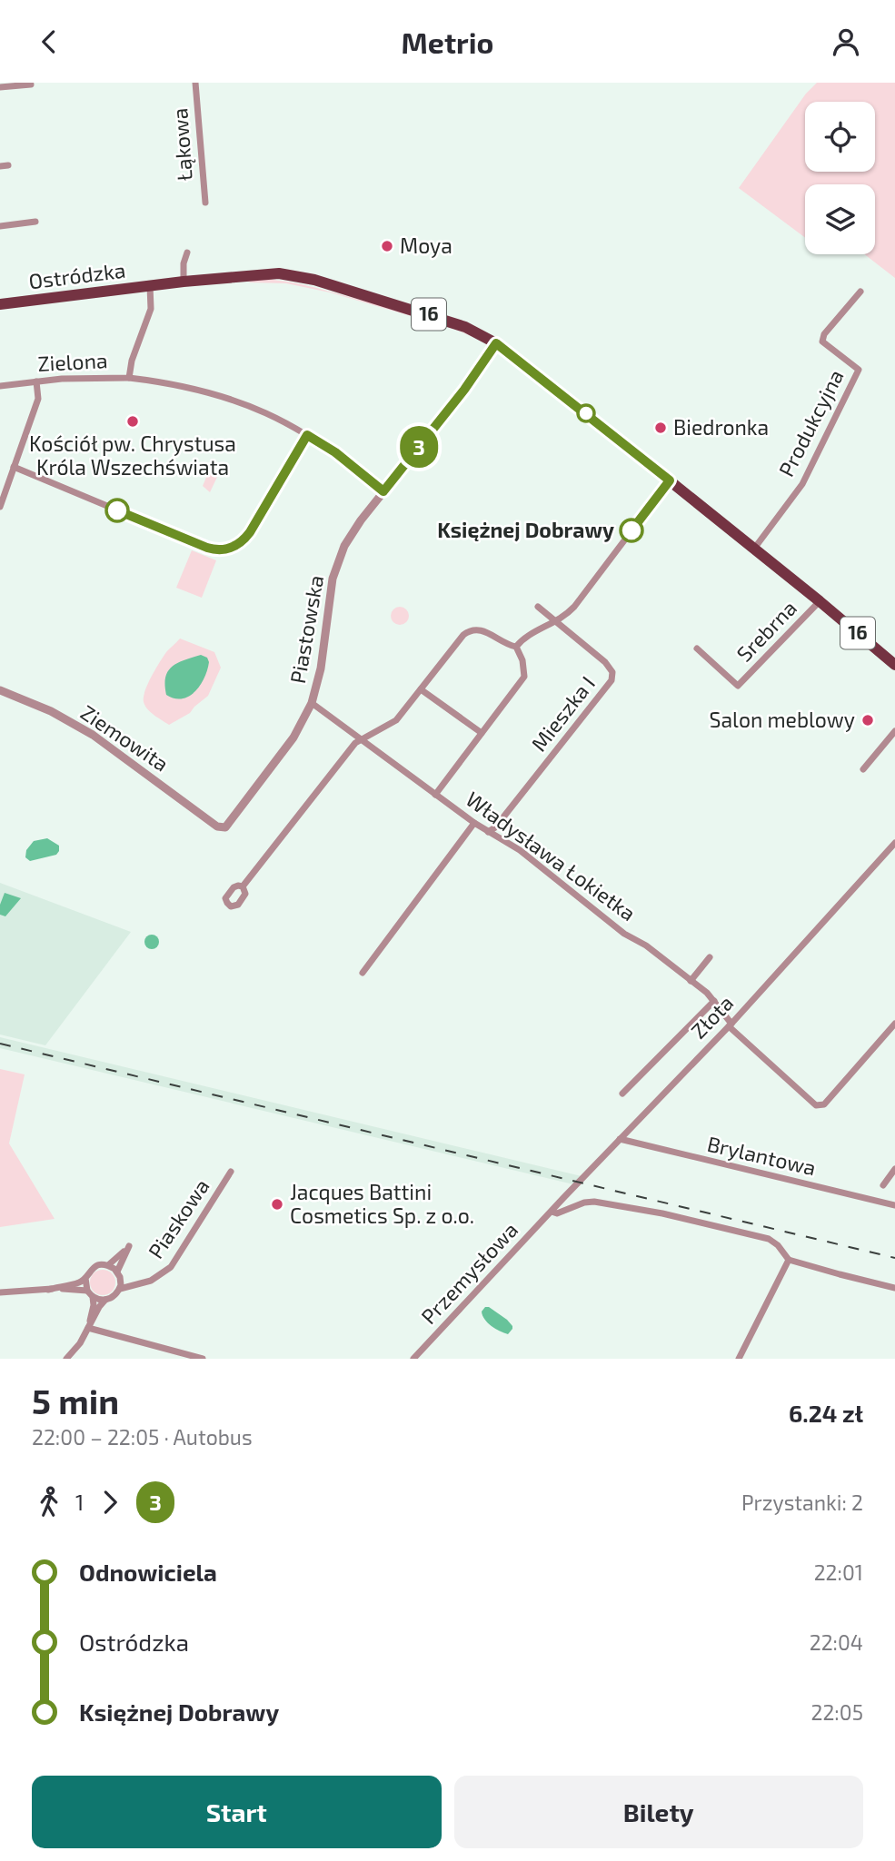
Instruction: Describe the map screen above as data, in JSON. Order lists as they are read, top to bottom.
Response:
{
  "streets": {
    "main road": ["Ostródzka", "16"],
    "street": [
      "Łąkowa",
      "Zielona",
      "Produkcyjna",
      "Piastowska",
      "Srebrna",
      "Mieszka I",
      "Ziemowita",
      "Władysława Łokietka",
      "Złota",
      "Brylantowa",
      "Piaskowa",
      "Przemysłowa"
    ]
  },
  "crossings": [
    ["Ostródzka", "16"],
    ["Ostródzka", "Zielona"],
    ["Ostródzka", "Produkcyjna"],
    ["Ostródzka", "Piastowska"],
    ["Ostródzka", "Srebrna"],
    ["16", "Srebrna"],
    ["Piastowska", "Ziemowita"],
    ["Piastowska", "Władysława Łokietka"],
    ["Mieszka I", "Władysława Łokietka"],
    ["Władysława Łokietka", "Złota"],
    ["Złota", "Brylantowa"],
    ["Złota", "Przemysłowa"]
  ],
  "places": [
    "Moya",
    "Kościół pw. Chrystusa Króla Wszechświata",
    "Biedronka",
    "Księżnej Dobrawy",
    "Salon meblowy",
    "Jacques Battini Cosmetics Sp. z o.o."
  ],
  "lines": ["bus line 3"],
  "page": {
    "header": "Metrio",
    "on_map": "3",
    "heading": ["5 min", "22:00 – 22:05 · Autobus", "6.24 zł"],
    "legs": ["1", "3", "Przystanki: 2"],
    "list": [
      {
        "name": "Odnowiciela",
        "value": "22:01"
      },
      {
        "name": "Ostródzka",
        "value": "22:04"
      },
      {
        "name": "Księżnej Dobrawy",
        "value": "22:05"
      }
    ],
    "buttons": ["Start", "Bilety"]
  }
}
